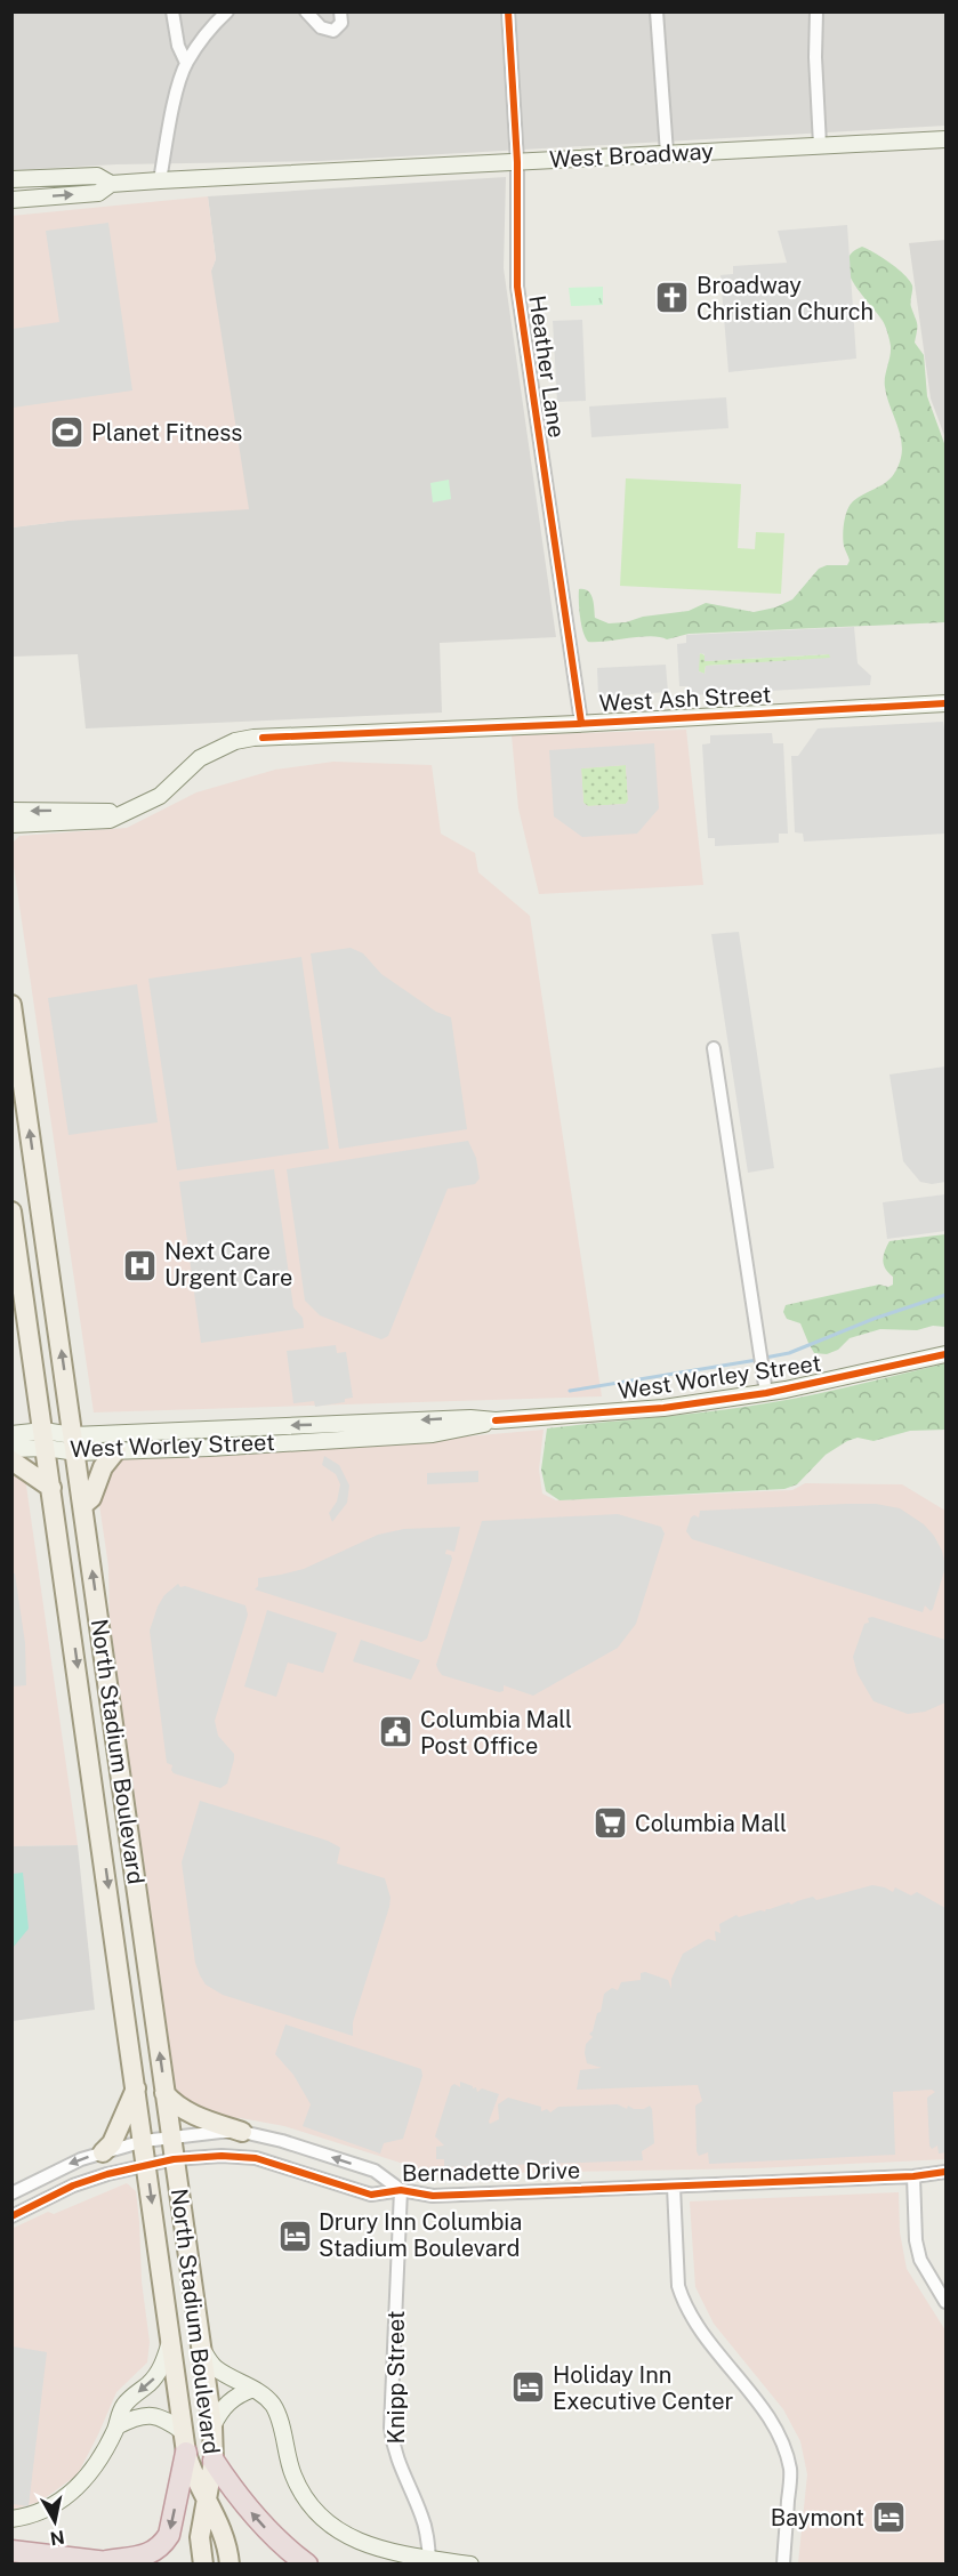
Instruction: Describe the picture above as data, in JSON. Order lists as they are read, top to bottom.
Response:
{
  "streets": {
    "main road": ["North Stadium Boulevard"],
    "street": [
      "West Broadway",
      "Heather Lane",
      "West Ash Street",
      "West Worley Street",
      "Bernadette Drive",
      "Knipp Street"
    ]
  },
  "crossings": [
    ["West Broadway", "Heather Lane"],
    ["Heather Lane", "West Ash Street"],
    ["West Worley Street", "North Stadium Boulevard"],
    ["North Stadium Boulevard", "Bernadette Drive"],
    ["Bernadette Drive", "Knipp Street"]
  ],
  "places": {
    "church": ["Broadway Christian Church"],
    "sports": ["Planet Fitness"],
    "hospital": ["Next Care Urgent Care"],
    "public building": ["Columbia Mall Post Office"],
    "supermarket": ["Columbia Mall"],
    "hotel": ["Drury Inn Columbia Stadium Boulevard", "Holiday Inn Executive Center", "Baymont"]
  },
  "north": "bottom"
}
